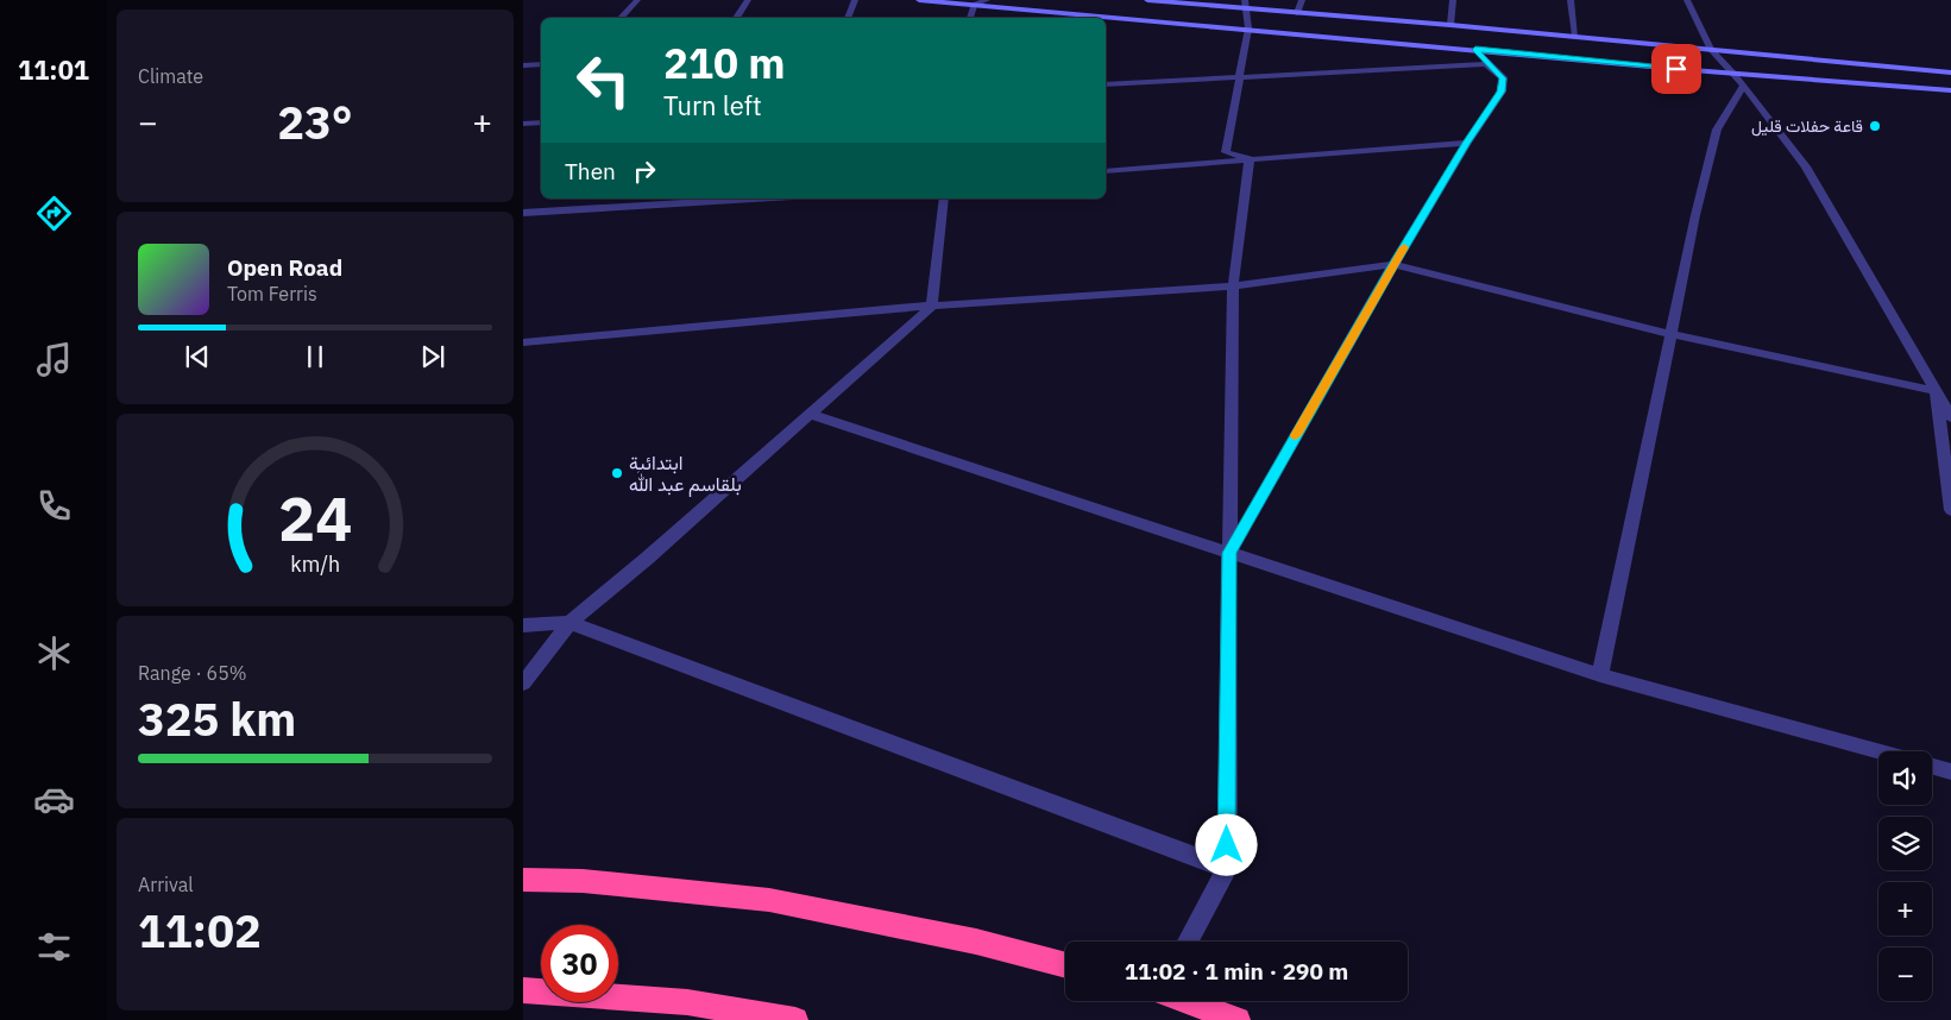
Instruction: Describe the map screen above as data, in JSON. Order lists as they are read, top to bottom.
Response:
{
  "places": ["قاعة حفلات قليل", "ابتدائية بلقاسم عبد الله"],
  "page": {
    "tabs": "11:01",
    "tile": [
      "Climate",
      ["Range · 65%", "325 km"],
      ["Arrival", "11:02"]
    ],
    "turn": ["210 m", "Turn left"],
    "heat": ["−", "23°", "+"],
    "then": "Then",
    "song": ["Open Road", "Tom Ferris"],
    "map_buttons": ["+", "−"],
    "limit": "30",
    "trip": "11:02 · 1 min · 290 m",
    "gauge": ["24", "km/h"]
  }
}
